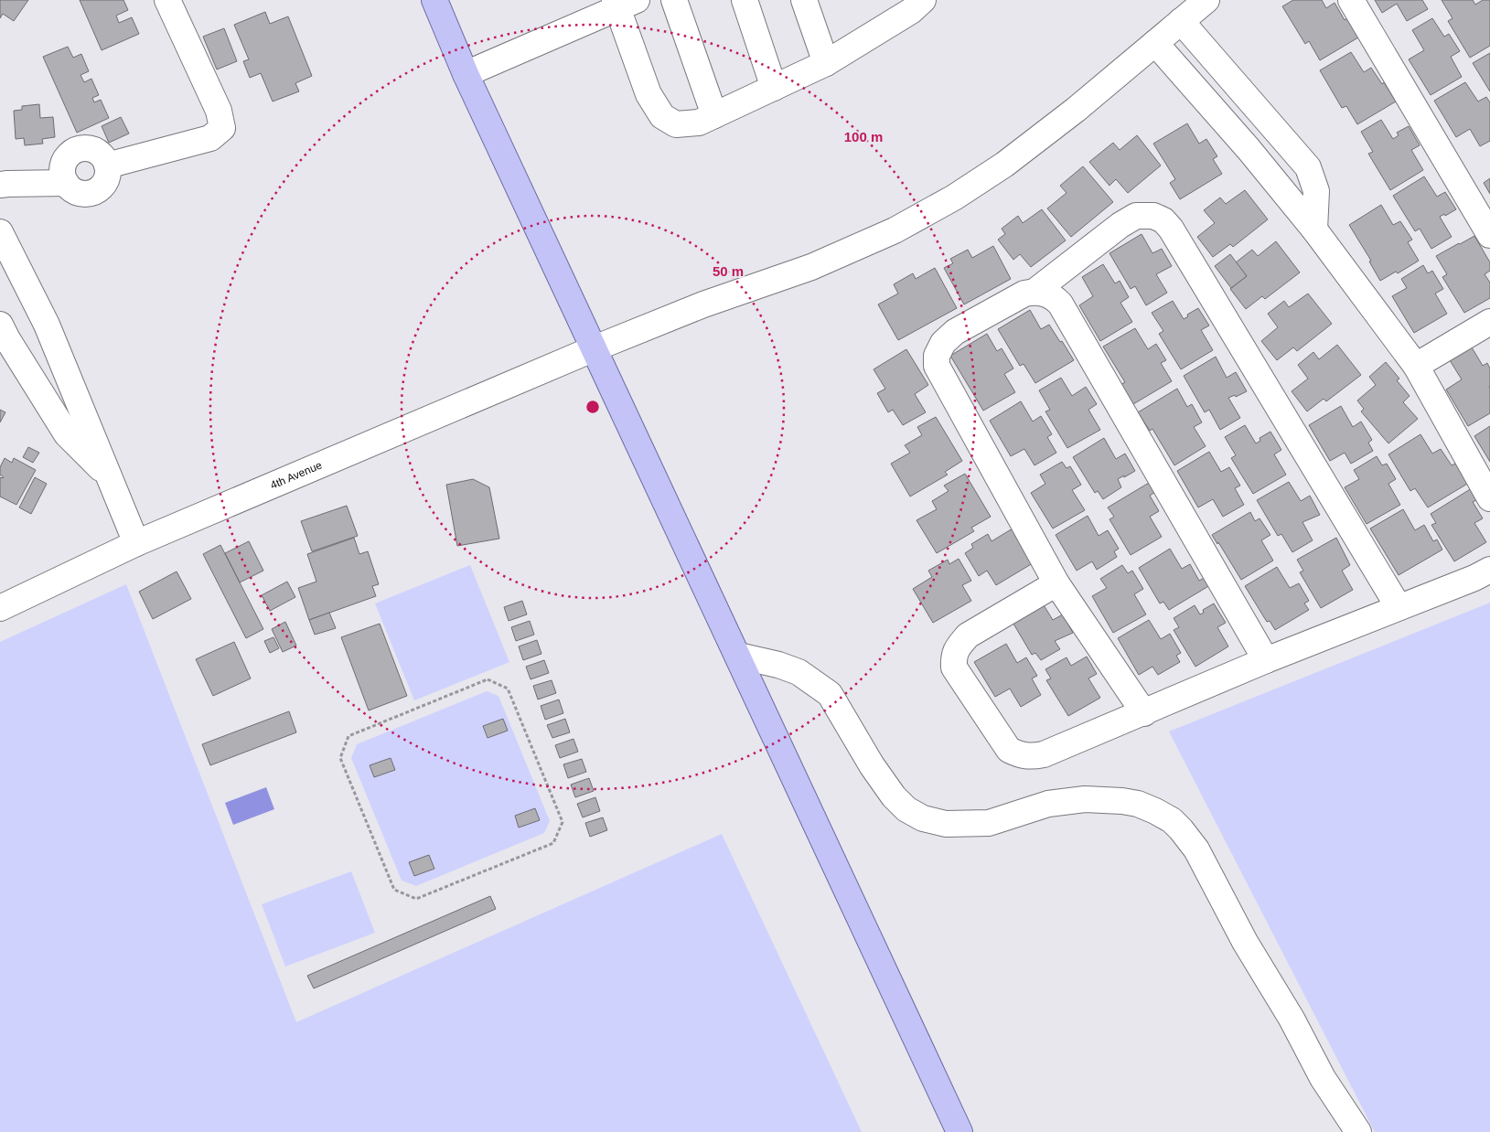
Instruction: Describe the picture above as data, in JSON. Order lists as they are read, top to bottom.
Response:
{
  "streets": {
    "street": ["4th Avenue"]
  },
  "rings": ["100 m", "50 m"]
}
